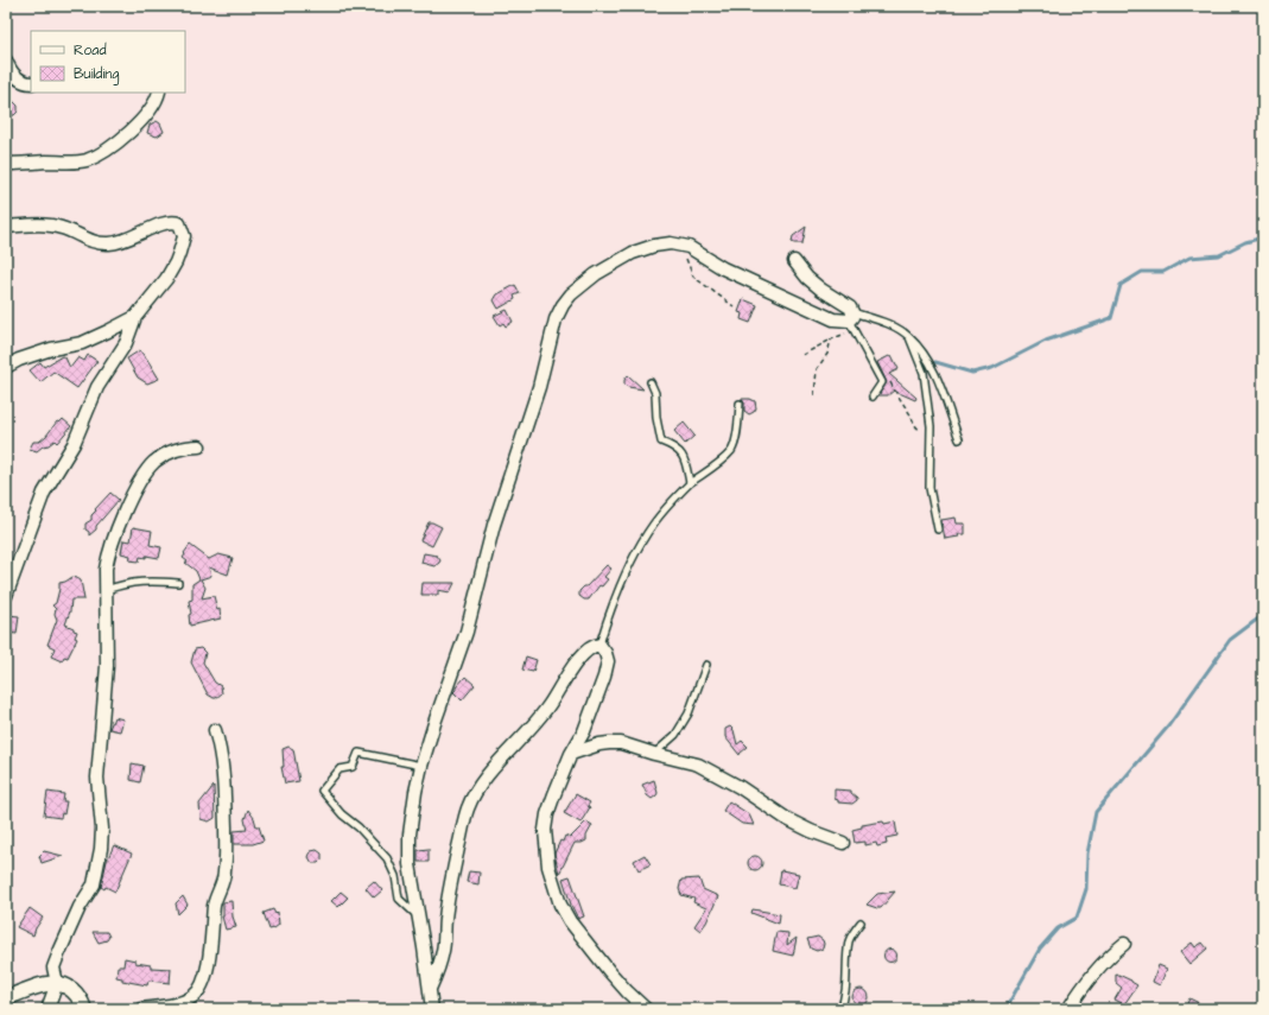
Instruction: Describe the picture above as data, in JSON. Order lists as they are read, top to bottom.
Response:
{
  "legend": ["Road", "Building"]
}
